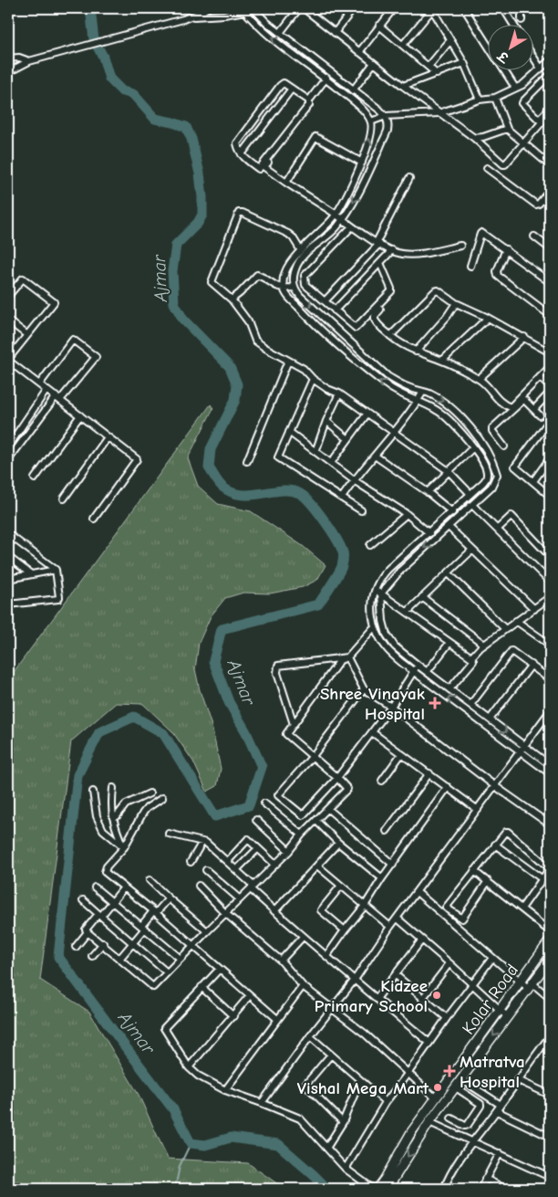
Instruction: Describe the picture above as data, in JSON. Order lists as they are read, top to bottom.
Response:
{
  "streets": {
    "main road": ["Kolar Road"]
  },
  "water": ["Ajmar"],
  "places": {
    "health": ["Shree Vinayak Hospital", "Matratva Hospital"],
    "other": ["Kidzee Primary School", "Vishal Mega Mart"]
  },
  "north": "bottom left"
}
